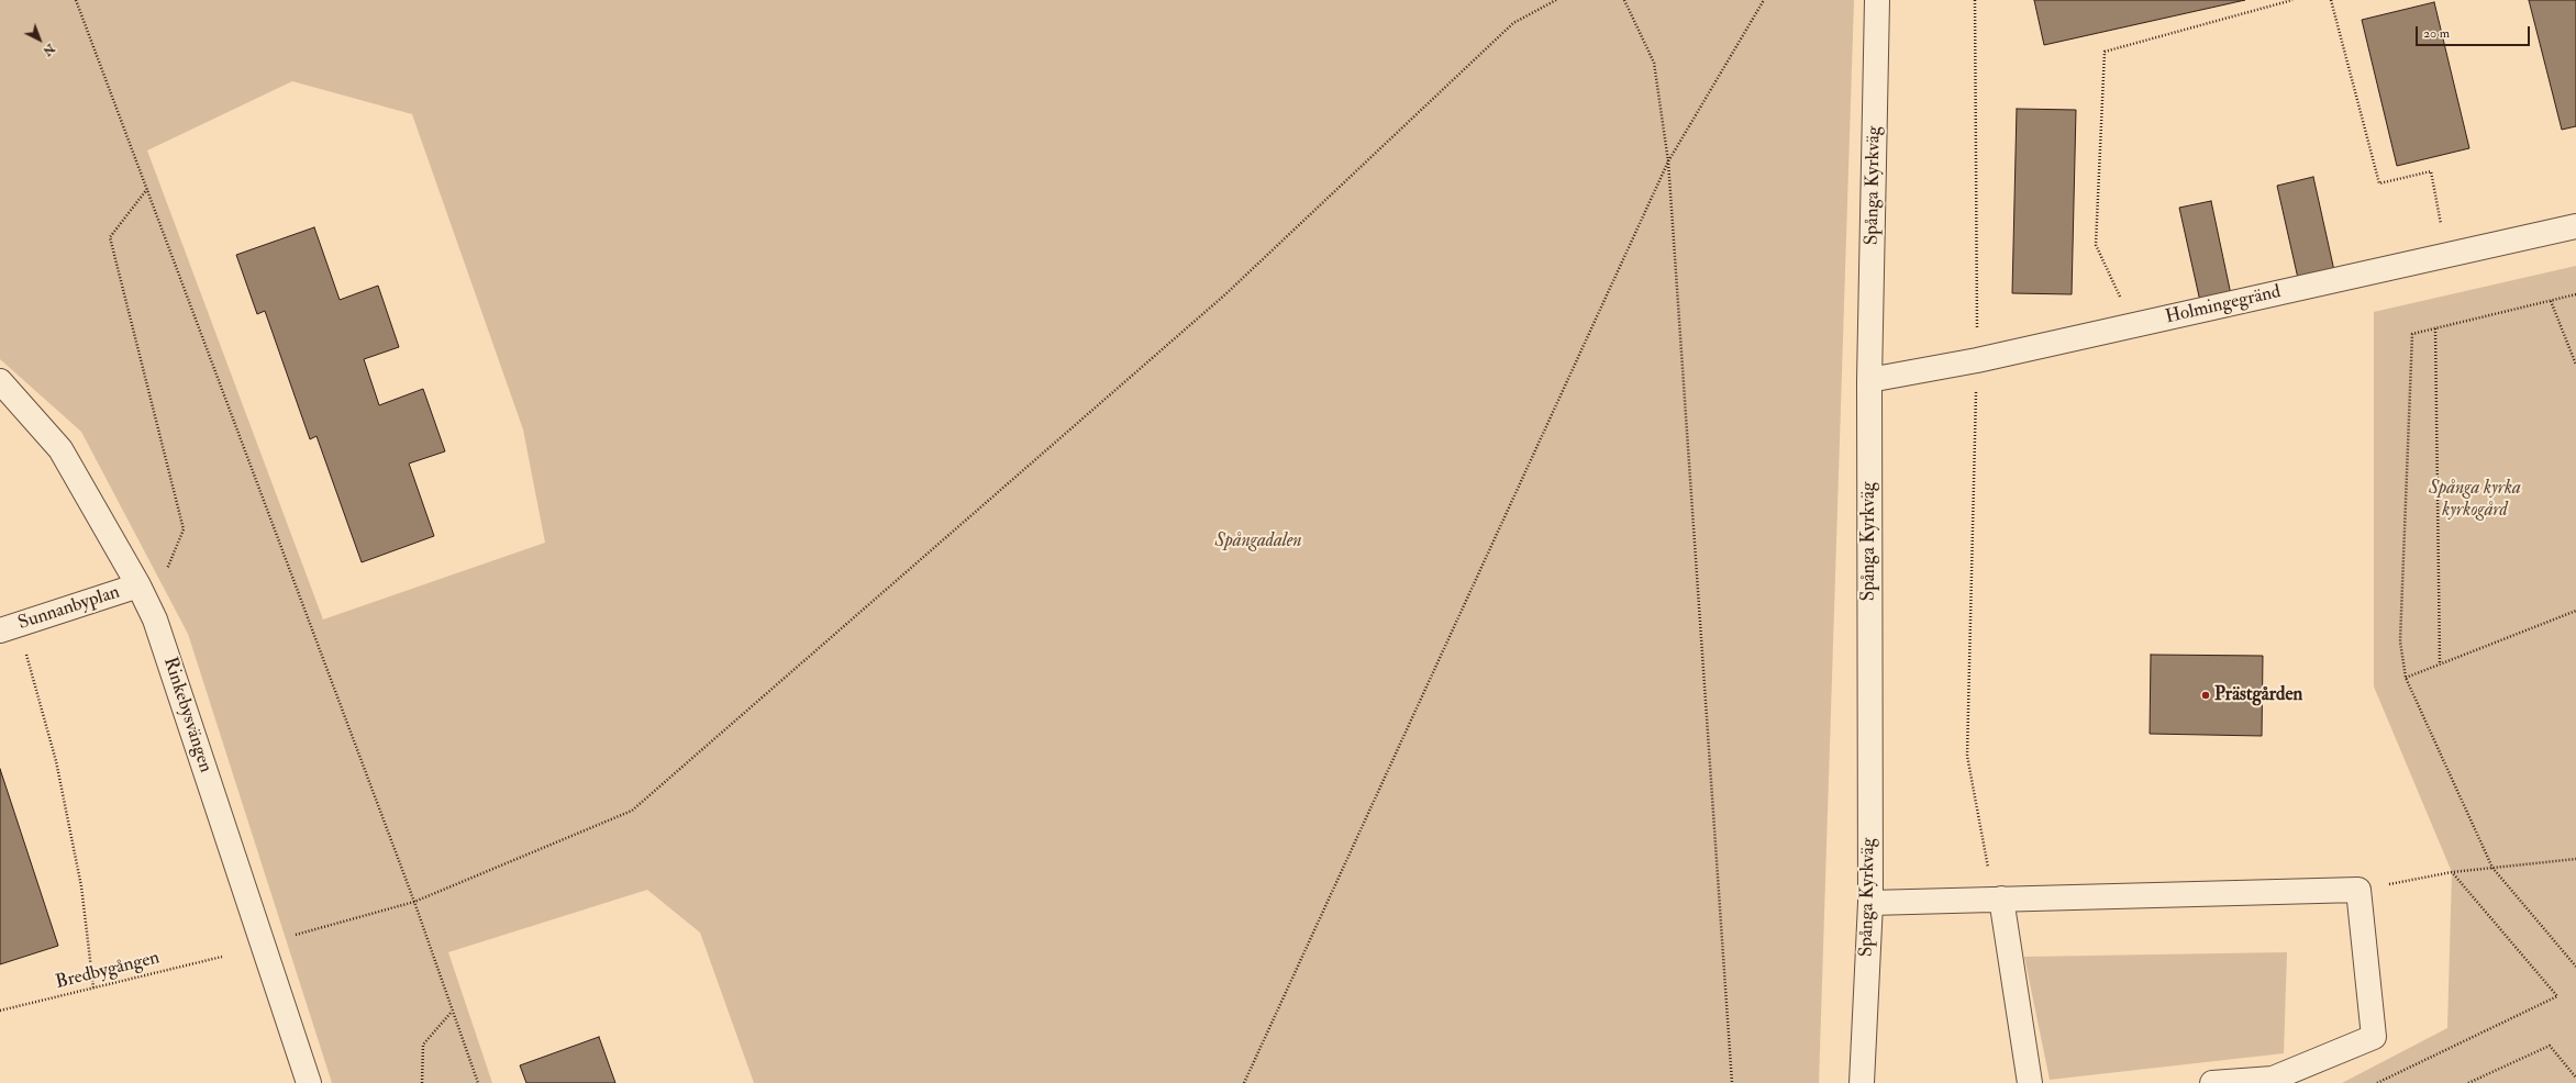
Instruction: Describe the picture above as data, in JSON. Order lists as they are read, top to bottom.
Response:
{
  "streets": {
    "street": [
      "Spånga Kyrkväg",
      "Holmingegränd",
      "Sunnanbyplan",
      "Rinkebysvängen"
    ],
    "path": ["Bredbygången"]
  },
  "crossings": [
    ["Spånga Kyrkväg", "Holmingegränd"],
    ["Sunnanbyplan", "Rinkebysvängen"]
  ],
  "parks": ["Spånga kyrka kyrkogård", "Spångadalen"],
  "places": ["Prästgården"],
  "scale_bar": "20 m",
  "north": "bottom right"
}
